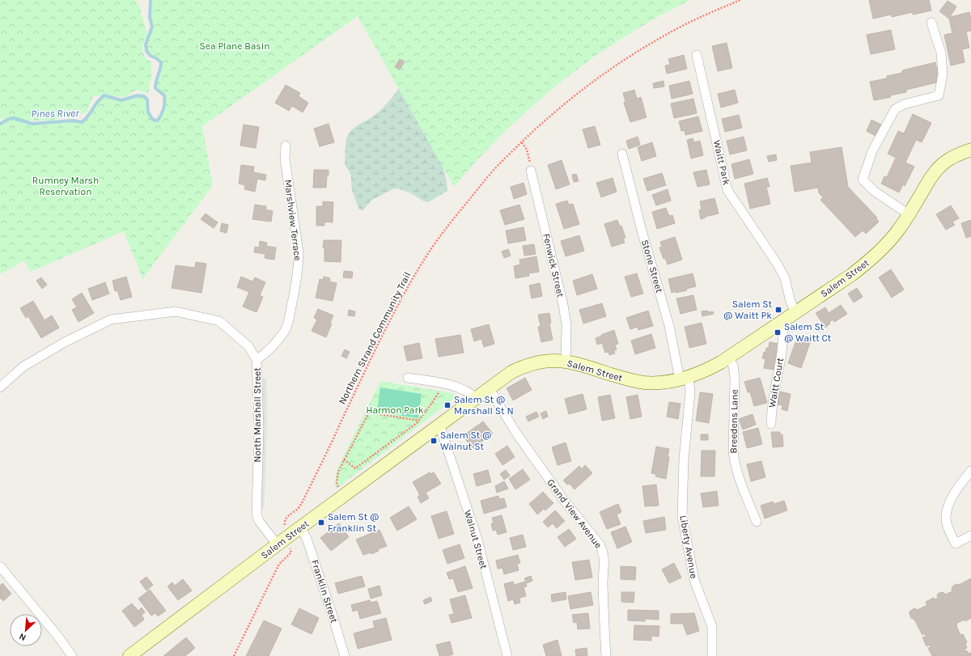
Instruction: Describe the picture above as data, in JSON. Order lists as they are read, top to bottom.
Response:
{
  "streets": {
    "main road": ["Salem Street"],
    "street": [
      "Waitt Park",
      "Marshview Terrace",
      "Fenwick Street",
      "Stone Street",
      "Waitt Court",
      "North Marshall Street",
      "Breedens Lane",
      "Grand View Avenue",
      "Walnut Street",
      "Liberty Avenue",
      "Franklin Street"
    ],
    "path": ["Northern Strand Community Trail"]
  },
  "crossings": [
    ["Waitt Park", "Salem Street"],
    ["Marshview Terrace", "North Marshall Street"],
    ["Fenwick Street", "Salem Street"],
    ["Stone Street", "Salem Street"],
    ["Stone Street", "Liberty Avenue"],
    ["Salem Street", "Waitt Court"],
    ["Salem Street", "North Marshall Street"],
    ["Salem Street", "Breedens Lane"],
    ["Salem Street", "Grand View Avenue"],
    ["Salem Street", "Walnut Street"],
    ["Salem Street", "Liberty Avenue"],
    ["Salem Street", "Franklin Street"]
  ],
  "water": ["Pines River"],
  "parks": ["Sea Plane Basin", "Rumney Marsh Reservation", "Harmon Park"],
  "places": {
    "transit": [
      "Salem St @ Waitt Pk",
      "Salem St @ Waitt Ct",
      "Salem St @ Marshall St N",
      "Salem St @ Walnut St",
      "Salem St @ Franklin St"
    ]
  },
  "north": "bottom left"
}
